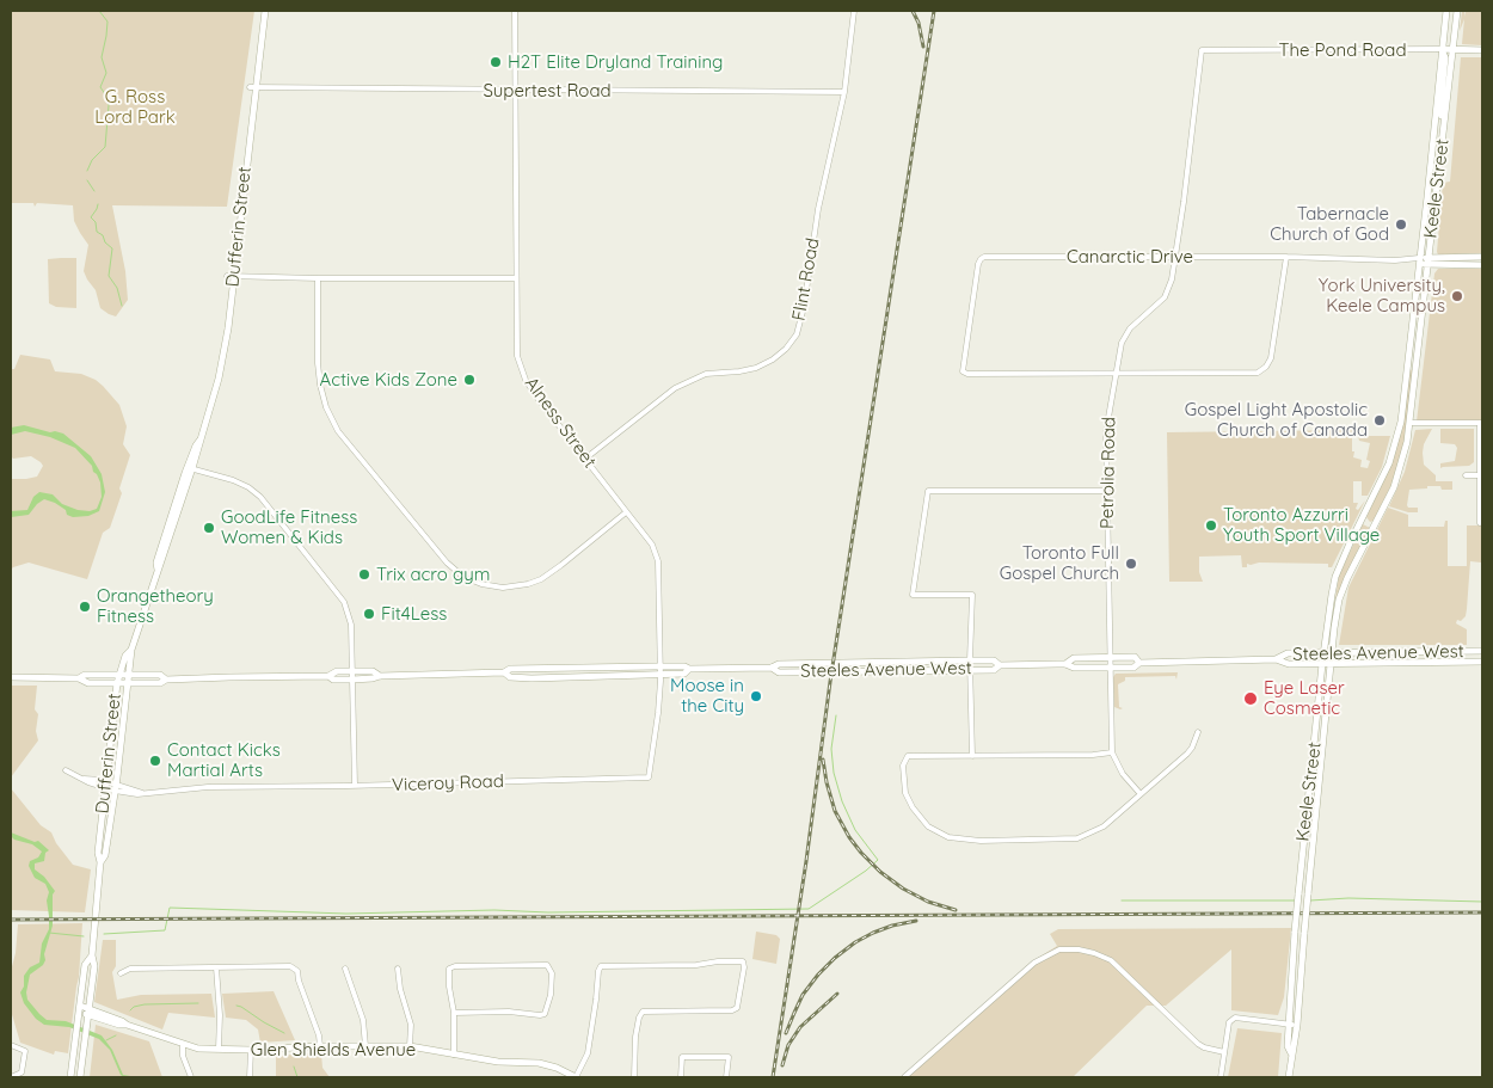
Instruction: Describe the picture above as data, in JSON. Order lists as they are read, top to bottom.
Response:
{
  "streets": {
    "main road": [
      "The Pond Road",
      "Keele Street",
      "Dufferin Street",
      "Canarctic Drive",
      "Steeles Avenue West",
      "Glen Shields Avenue"
    ],
    "street": [
      "Supertest Road",
      "Flint Road",
      "Alness Street",
      "Petrolia Road",
      "Viceroy Road"
    ]
  },
  "crossings": [
    ["The Pond Road", "Keele Street"],
    ["The Pond Road", "Petrolia Road"],
    ["Supertest Road", "Dufferin Street"],
    ["Supertest Road", "Flint Road"],
    ["Supertest Road", "Alness Street"],
    ["Keele Street", "Canarctic Drive"],
    ["Keele Street", "Steeles Avenue West"],
    ["Dufferin Street", "Steeles Avenue West"],
    ["Dufferin Street", "Viceroy Road"],
    ["Dufferin Street", "Glen Shields Avenue"],
    ["Canarctic Drive", "Petrolia Road"],
    ["Flint Road", "Alness Street"],
    ["Alness Street", "Steeles Avenue West"],
    ["Alness Street", "Viceroy Road"],
    ["Petrolia Road", "Steeles Avenue West"],
    ["Steeles Avenue West", "Viceroy Road"]
  ],
  "parks": ["G. Ross Lord Park"],
  "places": [
    "H2T Elite Dryland Training",
    "Tabernacle Church of God",
    "York University, Keele Campus",
    "Active Kids Zone",
    "Gospel Light Apostolic Church of Canada",
    "Toronto Azzurri Youth Sport Village",
    "GoodLife Fitness Women & Kids",
    "Toronto Full Gospel Church",
    "Trix acro gym",
    "Orangetheory Fitness",
    "Fit4Less",
    "Moose in the City",
    "Eye Laser Cosmetic",
    "Contact Kicks Martial Arts"
  ]
}
